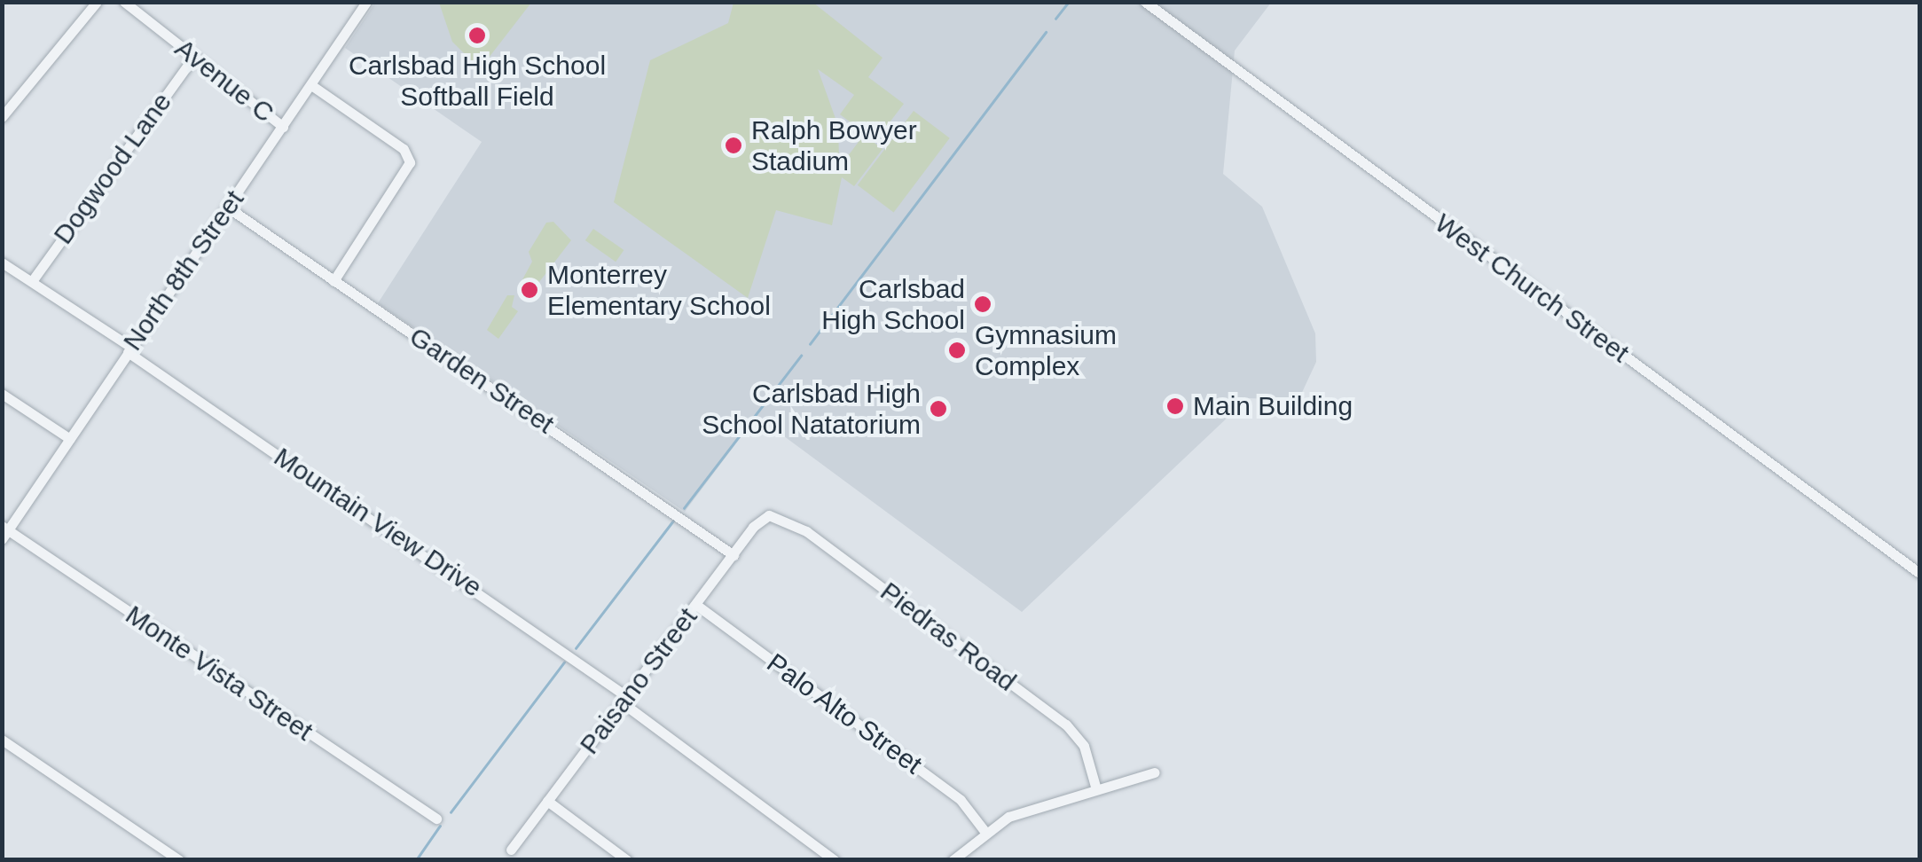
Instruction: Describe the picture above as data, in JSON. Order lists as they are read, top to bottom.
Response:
{
  "streets": {
    "street": [
      "Avenue C",
      "Dogwood Lane",
      "North 8th Street",
      "West Church Street",
      "Garden Street",
      "Mountain View Drive",
      "Piedras Road",
      "Monte Vista Street",
      "Paisano Street",
      "Palo Alto Street"
    ]
  },
  "crossings": [
    ["Avenue C", "Dogwood Lane"],
    ["Avenue C", "North 8th Street"],
    ["Dogwood Lane", "Mountain View Drive"],
    ["North 8th Street", "Garden Street"],
    ["North 8th Street", "Mountain View Drive"],
    ["North 8th Street", "Monte Vista Street"],
    ["Garden Street", "Paisano Street"],
    ["Mountain View Drive", "Paisano Street"],
    ["Piedras Road", "Paisano Street"],
    ["Paisano Street", "Palo Alto Street"]
  ],
  "places": [
    "Carlsbad High School Softball Field",
    "Ralph Bowyer Stadium",
    "Monterrey Elementary School",
    "Carlsbad High School",
    "Gymnasium Complex",
    "Main Building",
    "Carlsbad High School Natatorium"
  ]
}
